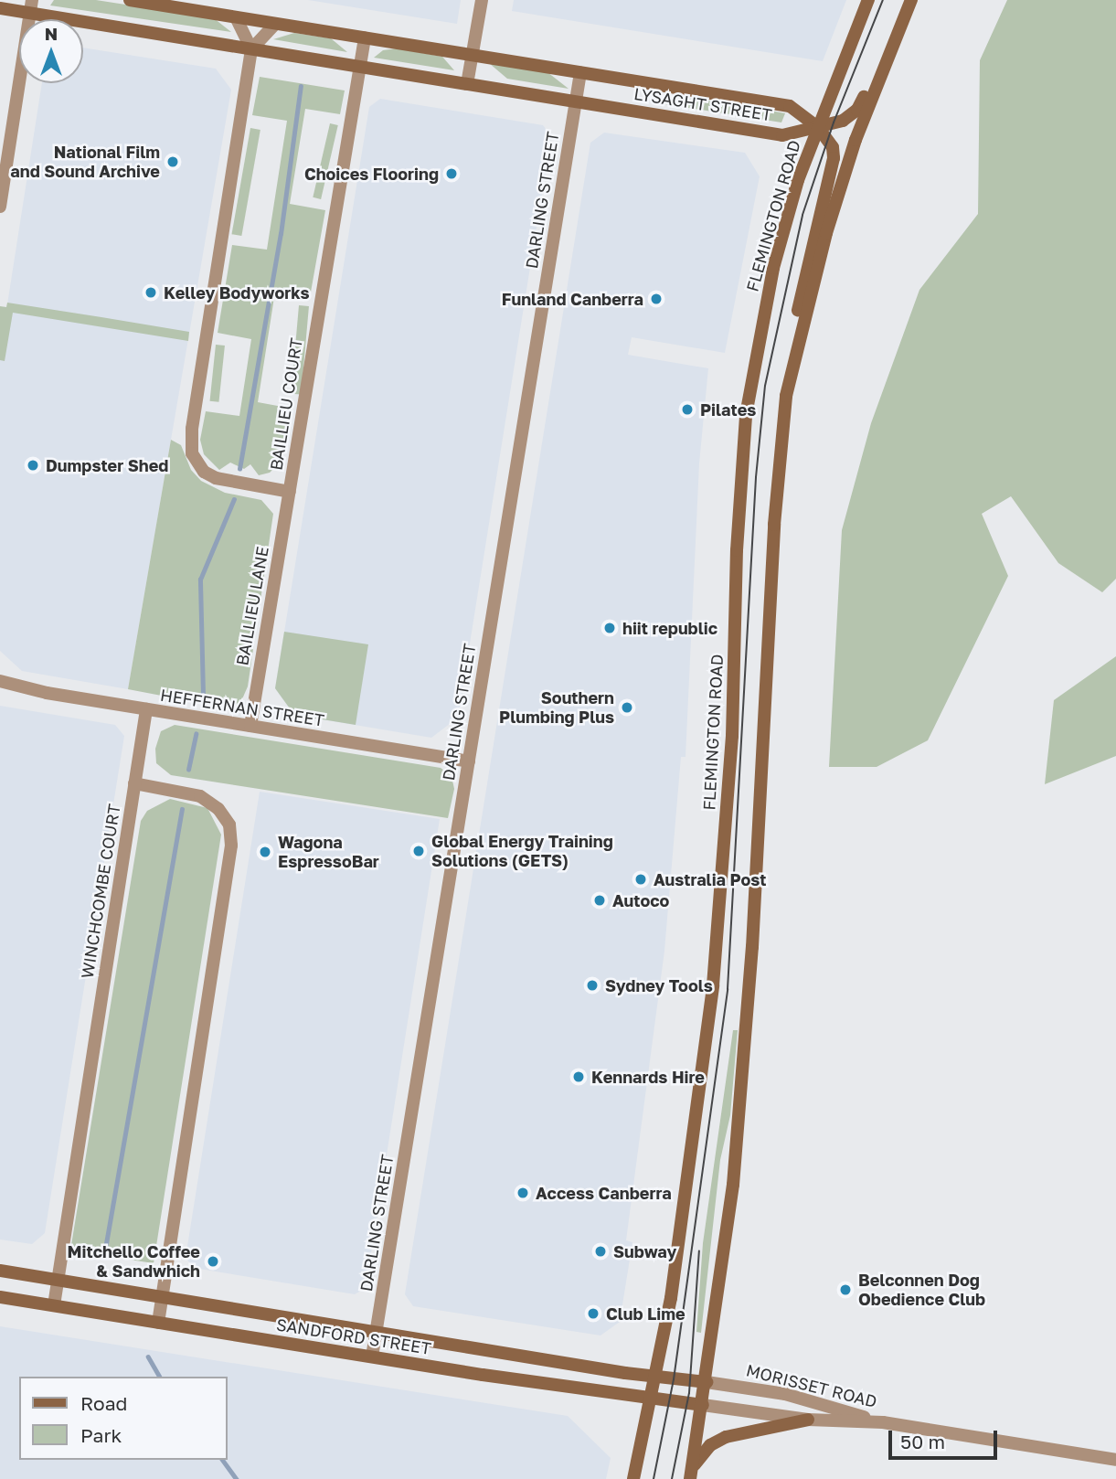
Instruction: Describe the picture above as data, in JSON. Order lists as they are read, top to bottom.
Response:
{
  "streets": {
    "main road": [
      "LYSAGHT STREET",
      "FLEMINGTON ROAD",
      "SANDFORD STREET",
      "MORISSET ROAD"
    ],
    "street": [
      "DARLING STREET",
      "BAILLIEU COURT",
      "BAILLIEU LANE",
      "HEFFERNAN STREET",
      "WINCHCOMBE COURT"
    ]
  },
  "crossings": [
    ["LYSAGHT STREET", "DARLING STREET"],
    ["LYSAGHT STREET", "FLEMINGTON ROAD"],
    ["LYSAGHT STREET", "BAILLIEU COURT"],
    ["DARLING STREET", "HEFFERNAN STREET"],
    ["DARLING STREET", "SANDFORD STREET"],
    ["FLEMINGTON ROAD", "SANDFORD STREET"],
    ["FLEMINGTON ROAD", "MORISSET ROAD"],
    ["BAILLIEU COURT", "BAILLIEU LANE"],
    ["BAILLIEU LANE", "HEFFERNAN STREET"],
    ["HEFFERNAN STREET", "WINCHCOMBE COURT"],
    ["WINCHCOMBE COURT", "SANDFORD STREET"],
    ["SANDFORD STREET", "MORISSET ROAD"]
  ],
  "places": [
    "National Film and Sound Archive",
    "Choices Flooring",
    "Kelley Bodyworks",
    "Funland Canberra",
    "Pilates",
    "Dumpster Shed",
    "hiit republic",
    "Southern Plumbing Plus",
    "Global Energy Training Solutions (GETS)",
    "Wagona EspressoBar",
    "Australia Post",
    "Autoco",
    "Sydney Tools",
    "Kennards Hire",
    "Access Canberra",
    "Subway",
    "Mitchello Coffee & Sandwhich",
    "Belconnen Dog Obedience Club",
    "Club Lime"
  ],
  "legend": ["Road", "Park"],
  "scale_bar": "50 m",
  "north": "top"
}
